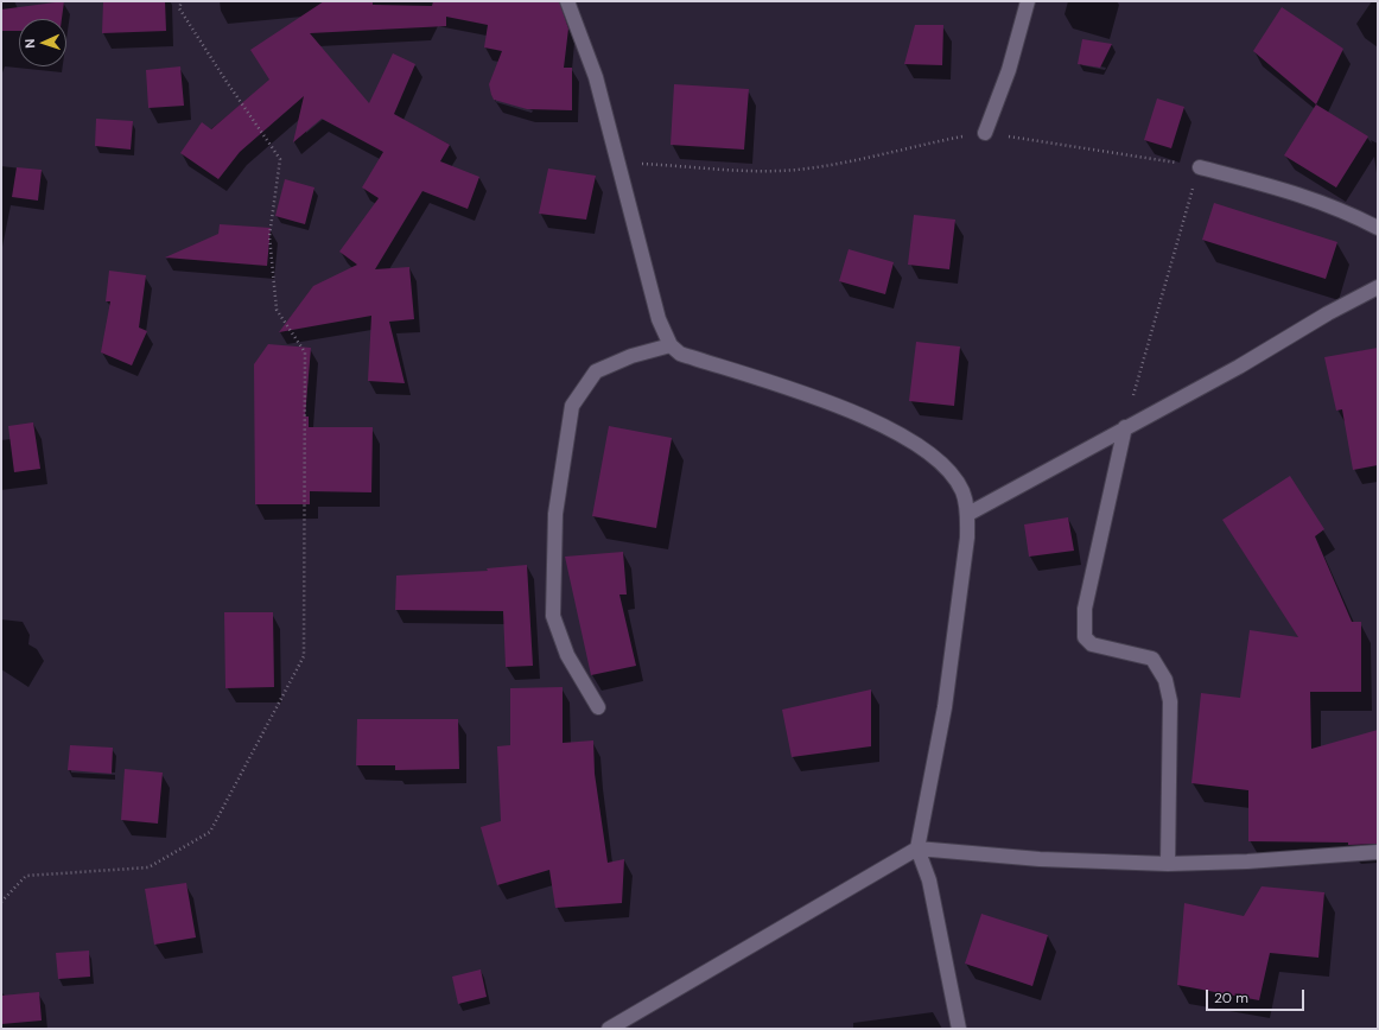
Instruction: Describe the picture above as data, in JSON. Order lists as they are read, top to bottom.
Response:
{
  "scale_bar": "20 m",
  "north": "left"
}
